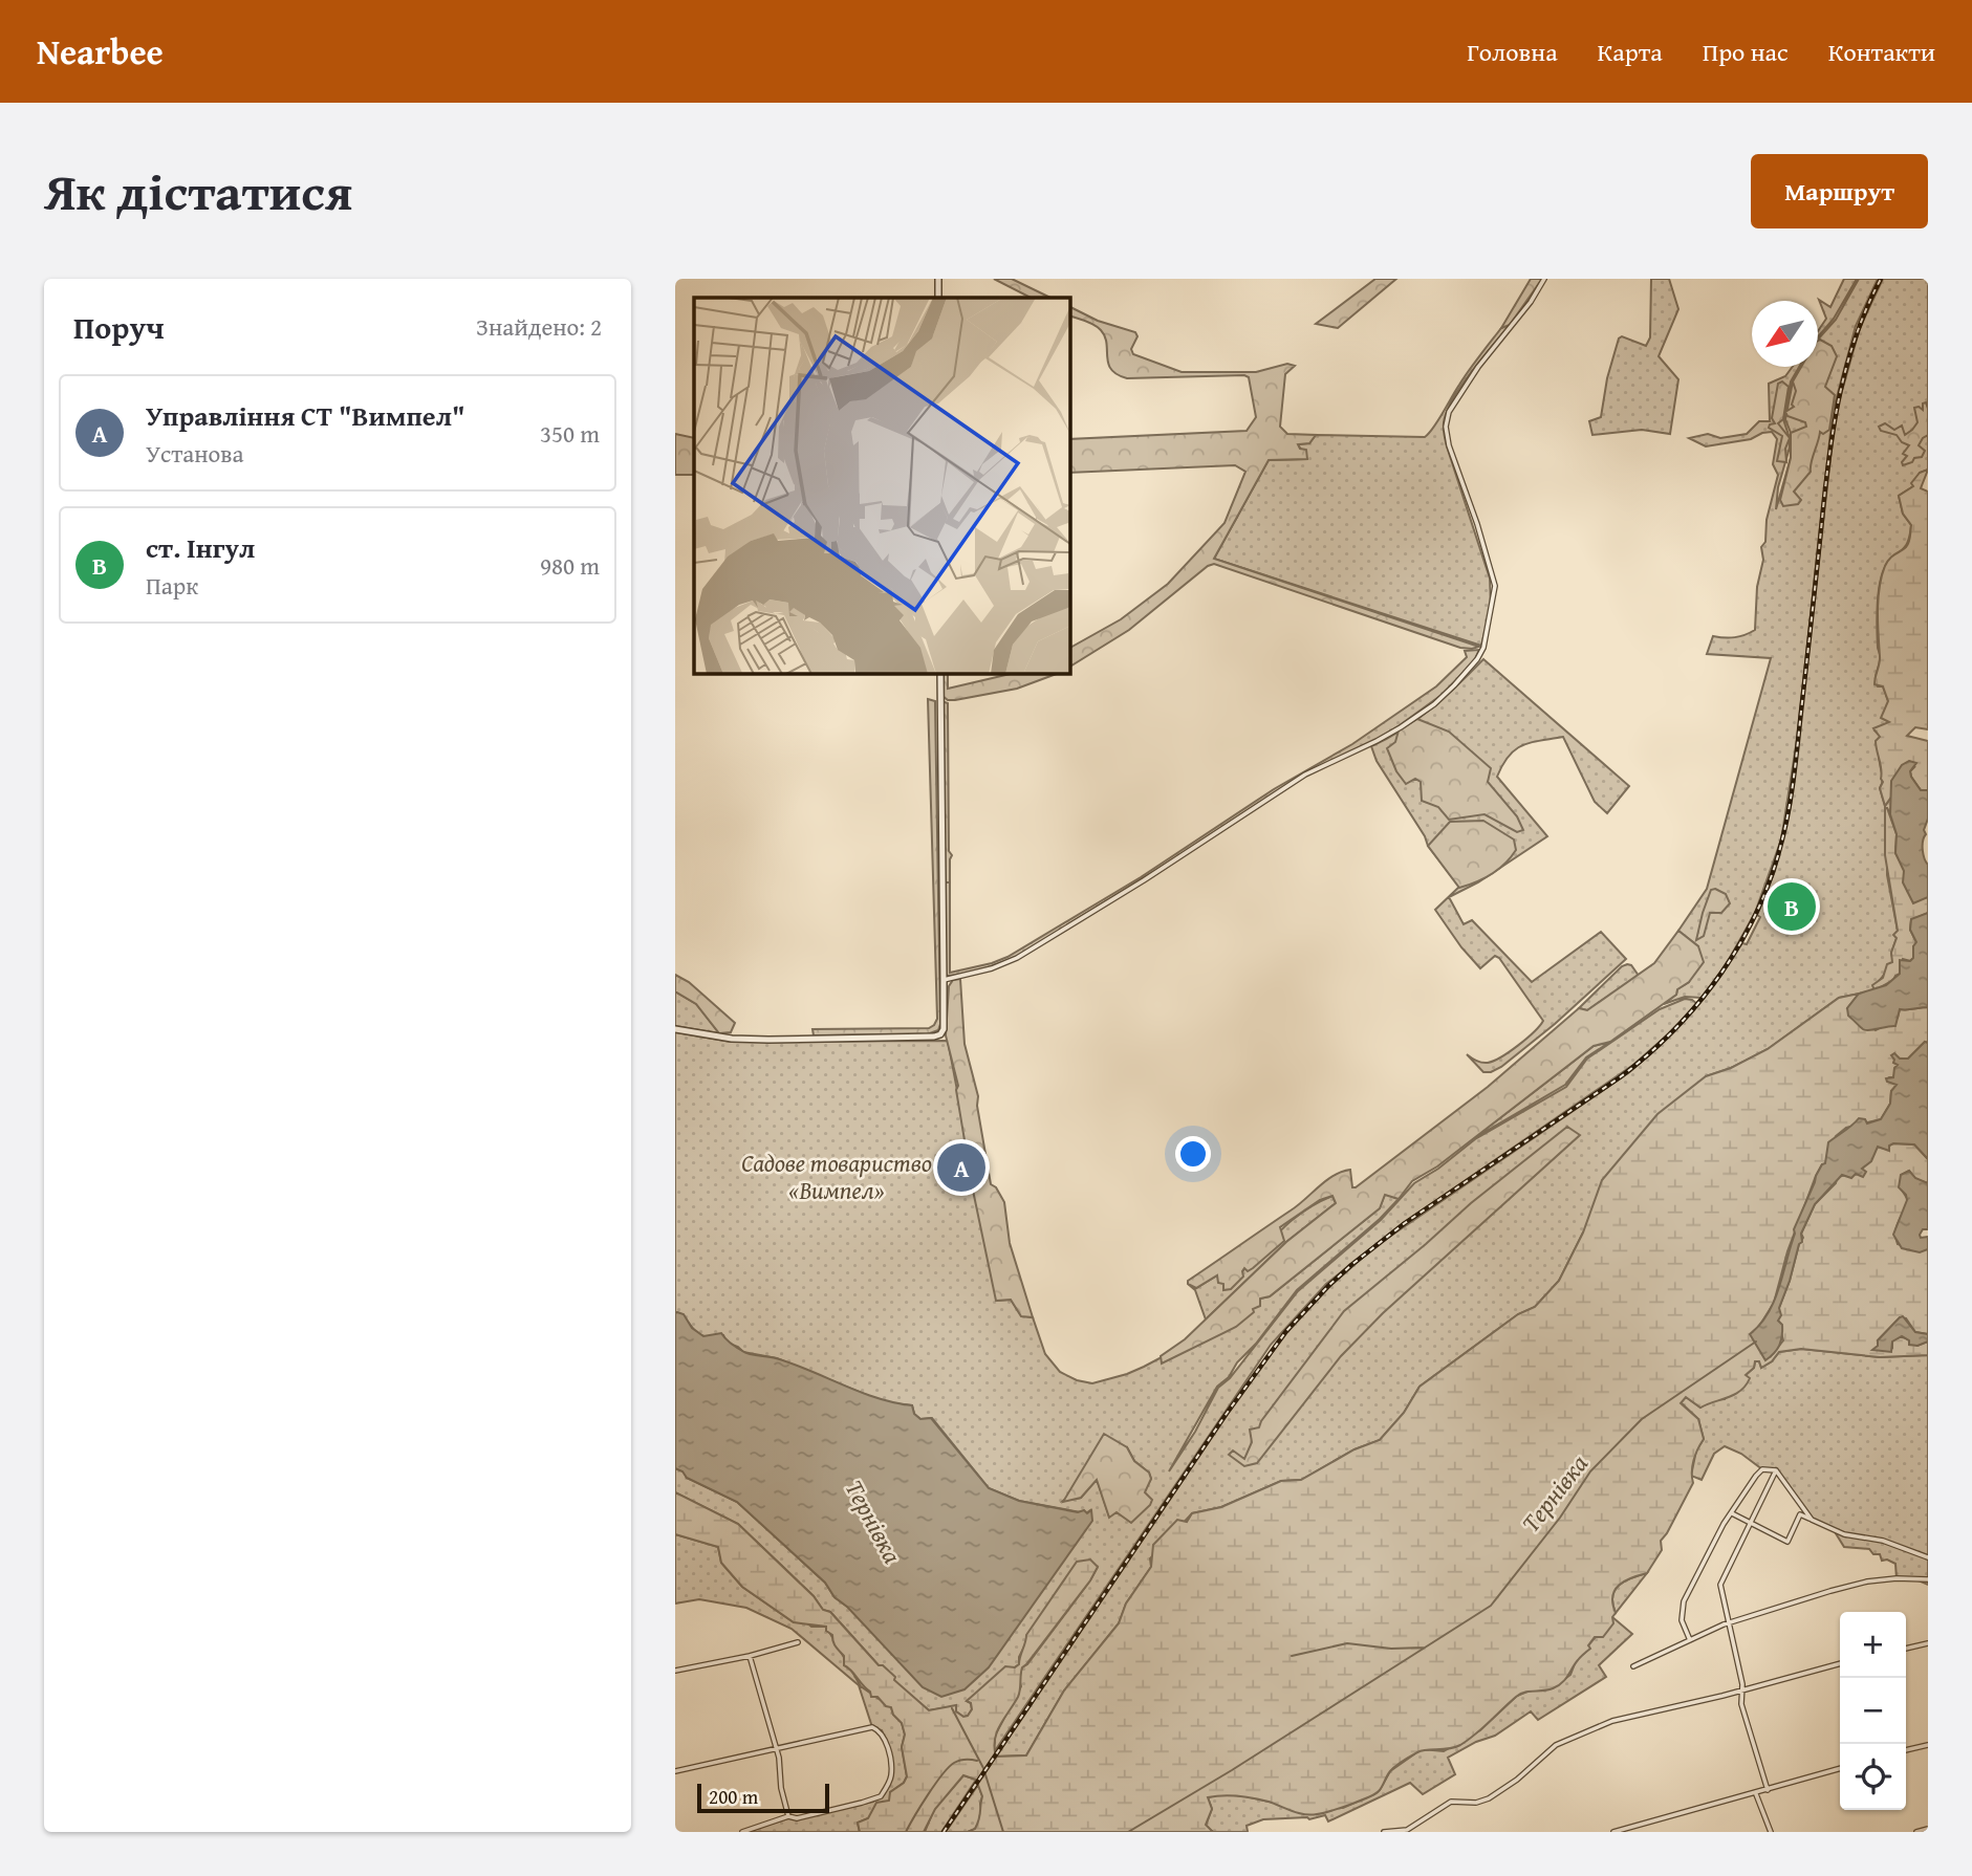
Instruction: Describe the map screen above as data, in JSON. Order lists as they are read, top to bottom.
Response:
{
  "water": ["Тернівка"],
  "parks": ["Садове товариство «Вимпел»"],
  "scale_bar": "200 m",
  "north": "bottom left",
  "page": {
    "header": "Nearbee",
    "nav": [
      "Головна",
      "Карта",
      "Про нас",
      "Контакти"
    ],
    "title": "Як дістатися",
    "buttons": "Маршрут",
    "heading": ["Поруч", "Знайдено: 2"],
    "list": [
      {
        "mark": "A",
        "name": "Управління СТ \"Вимпел\"",
        "note": "Установа",
        "value": "350 m"
      },
      {
        "mark": "B",
        "name": "ст. Інгул",
        "note": "Парк",
        "value": "980 m"
      }
    ],
    "pins": ["B", "A"],
    "map_buttons": ["+", "−"],
    "scale": "200 m"
  }
}
